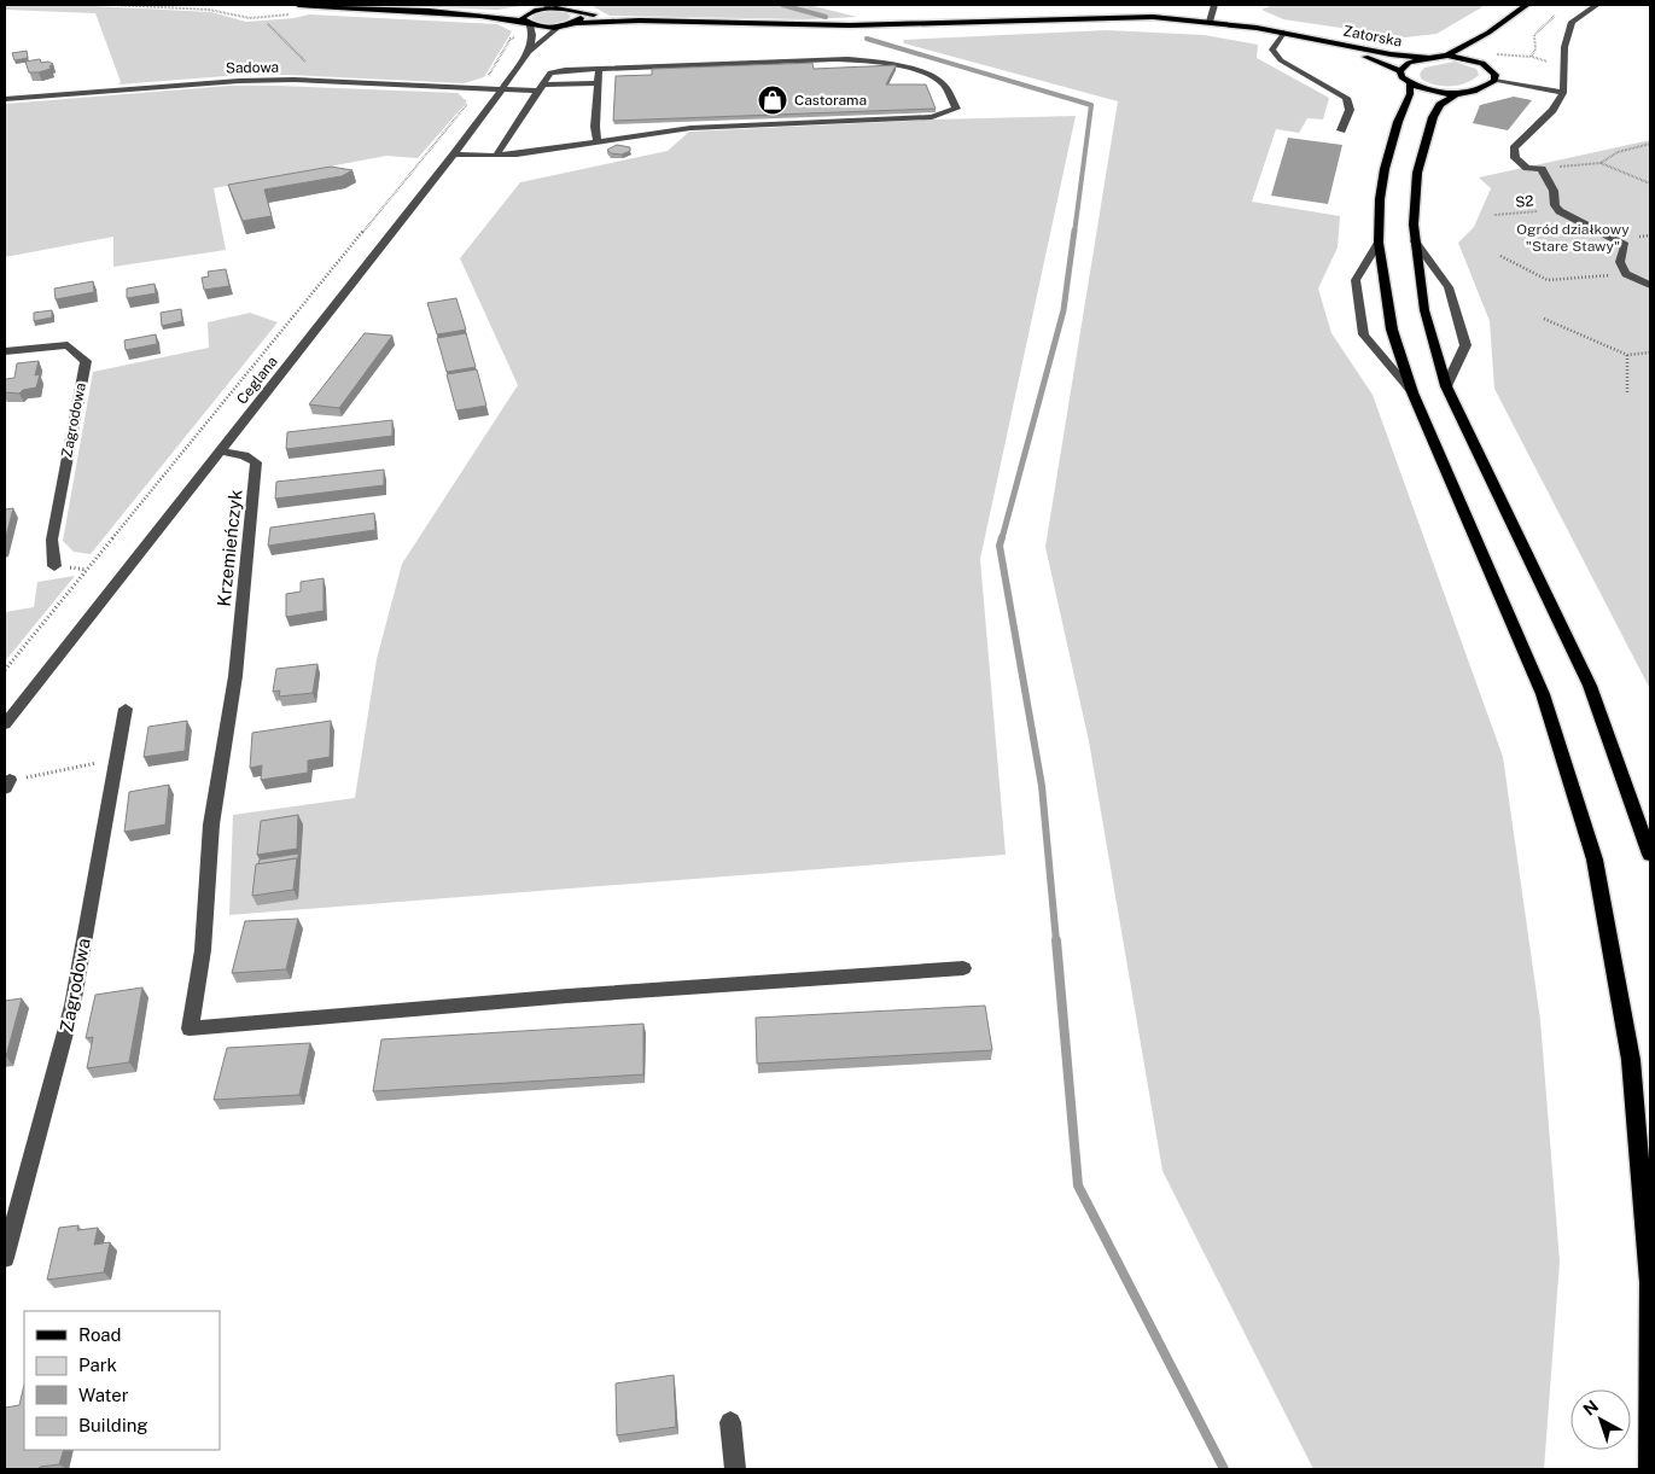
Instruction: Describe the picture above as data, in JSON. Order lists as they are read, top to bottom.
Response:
{
  "streets": {
    "main road": ["Zatorska"],
    "street": [
      "Sadowa",
      "Ceglana",
      "Zagrodowa",
      "Krzemieńczyk"
    ],
    "path": ["S2"]
  },
  "crossings": [
    ["Zatorska", "Ceglana"],
    ["Sadowa", "Ceglana"],
    ["Ceglana", "Krzemieńczyk"]
  ],
  "parks": ["Ogród działkowy \"Stare Stawy\""],
  "places": {
    "shop": ["Castorama"]
  },
  "legend": [
    "Road",
    "Park",
    "Water",
    "Building"
  ],
  "north": "top left"
}
